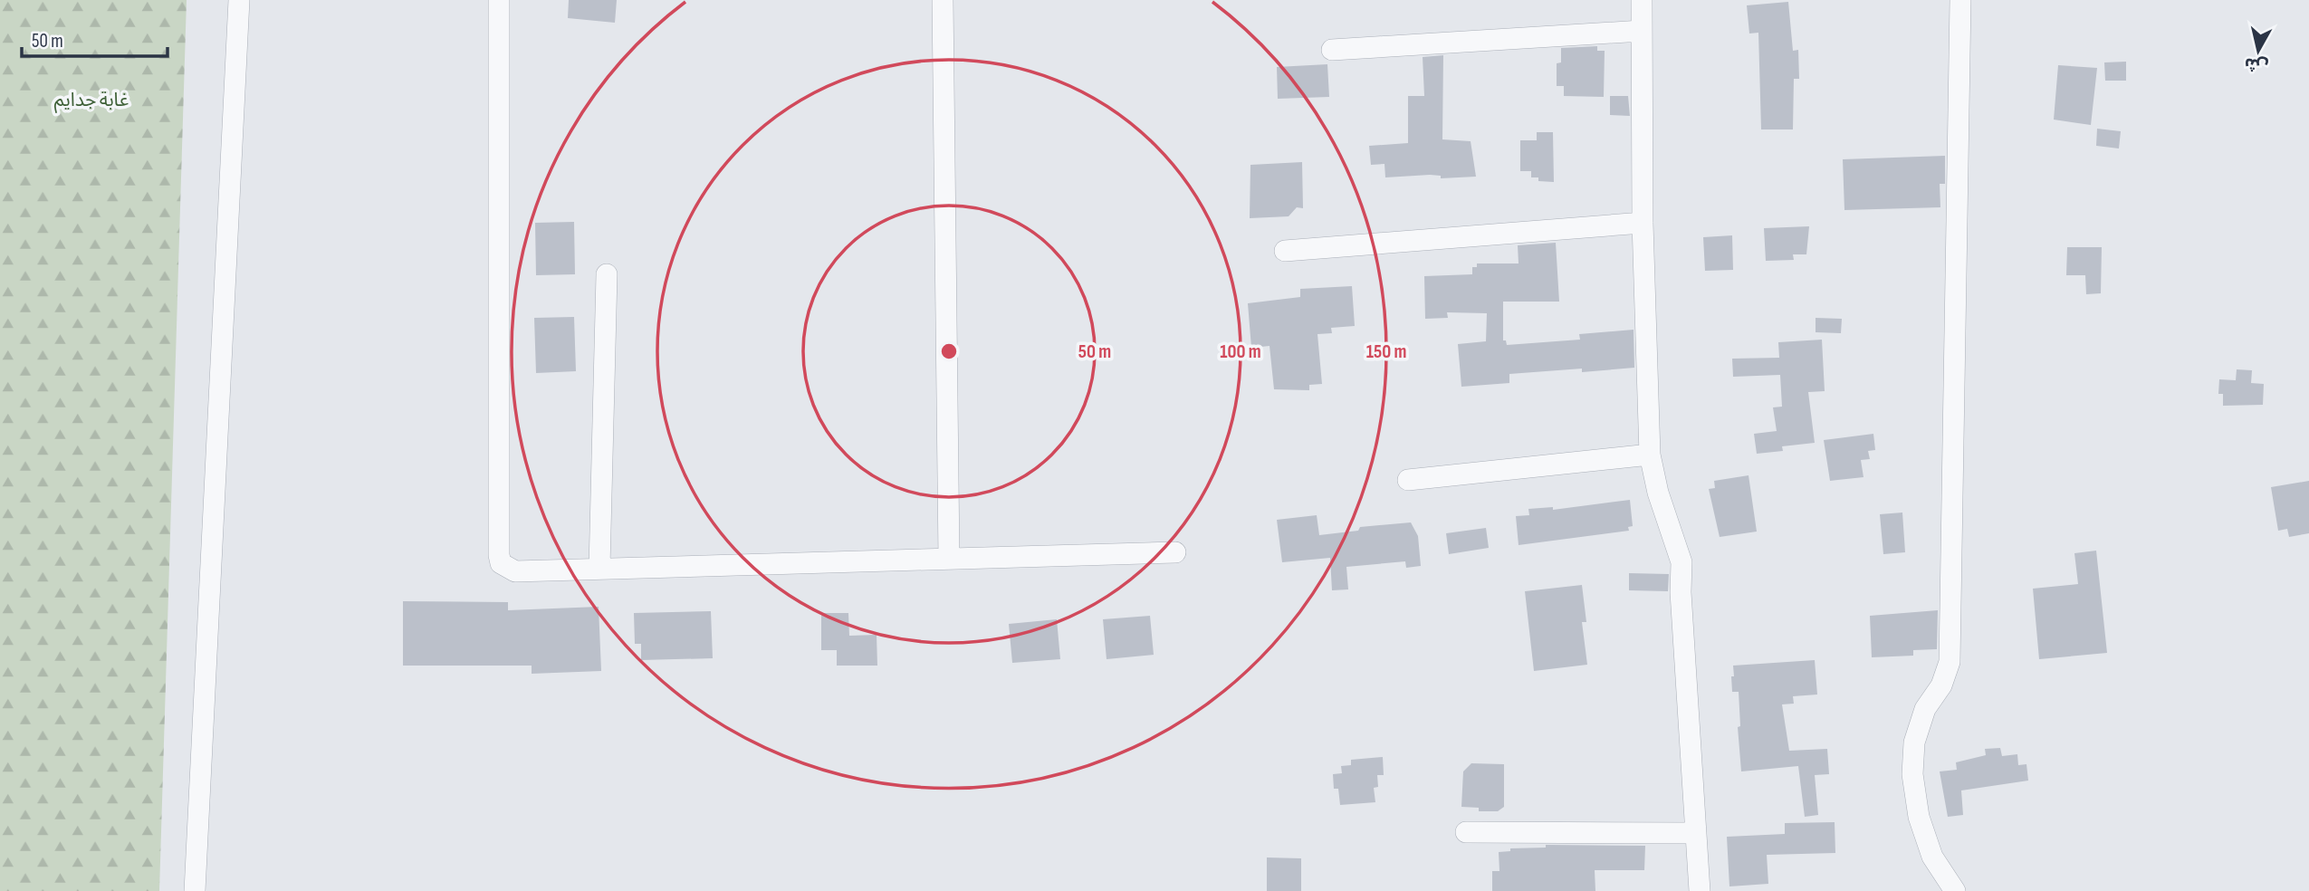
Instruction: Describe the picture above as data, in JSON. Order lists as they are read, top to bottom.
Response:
{
  "parks": ["غابة جدايم"],
  "scale_bar": "50 m",
  "north": "bottom",
  "rings": ["50 m", "100 m", "150 m"]
}
